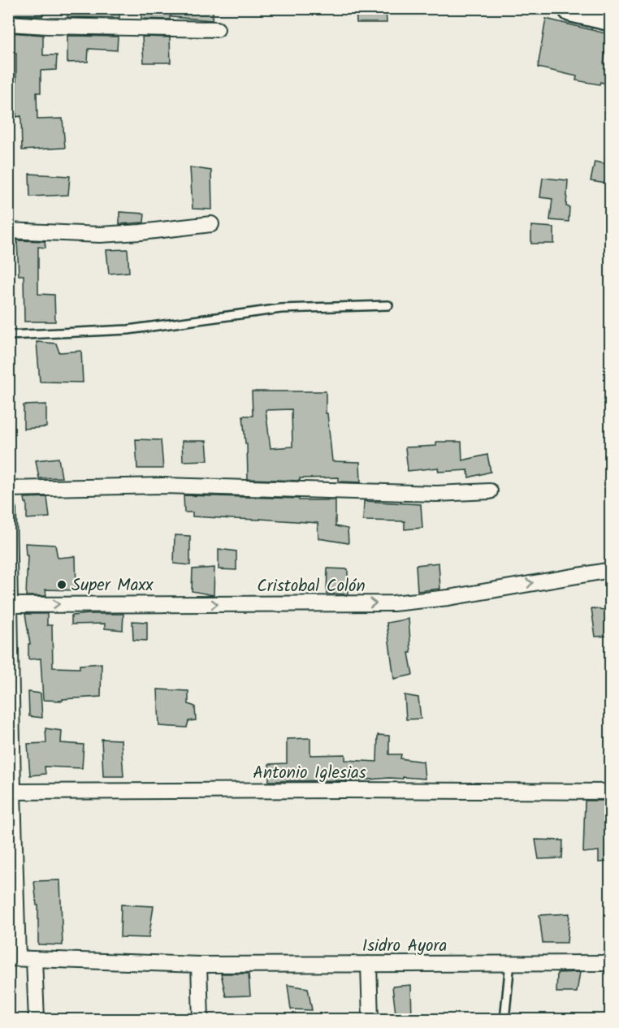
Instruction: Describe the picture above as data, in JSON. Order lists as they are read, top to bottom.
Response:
{
  "streets": {
    "street": ["Cristobal Colón", "Antonio Iglesias", "Isidro Ayora"]
  },
  "places": ["Super Maxx"]
}
